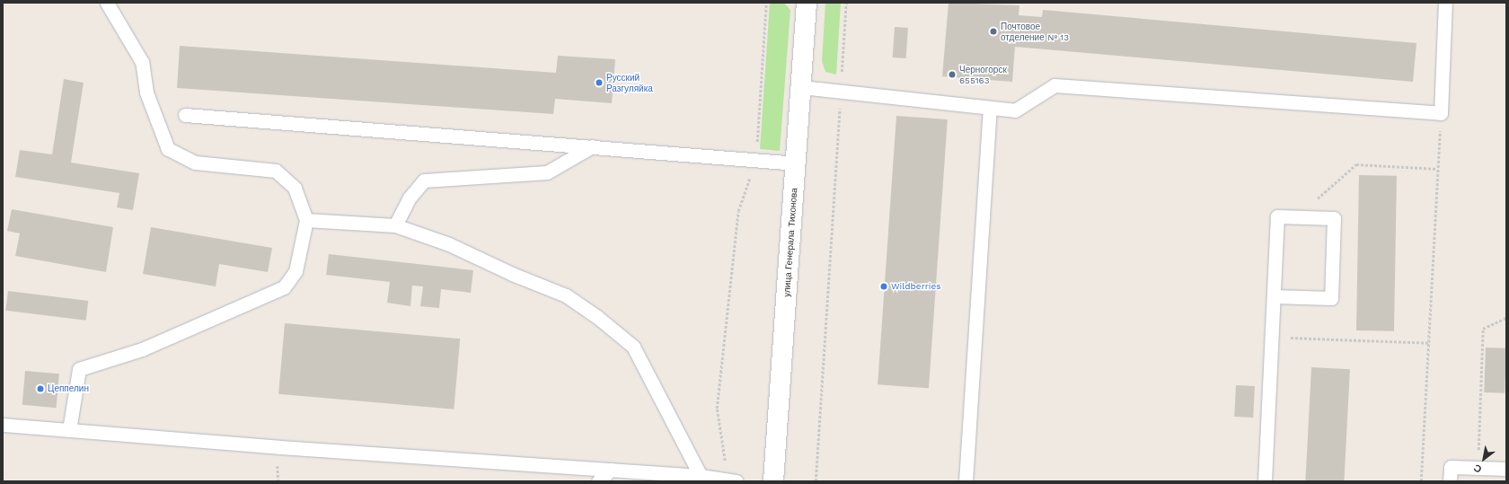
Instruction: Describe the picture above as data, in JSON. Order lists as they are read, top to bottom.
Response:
{
  "streets": {
    "main road": ["улица Генерала Тихонова"]
  },
  "places": [
    "Почтовое отделение № 13",
    "Черногорск 655163",
    "Русский Разгуляйка",
    "Wildberries",
    "Цеппелин"
  ],
  "north": "bottom left"
}
